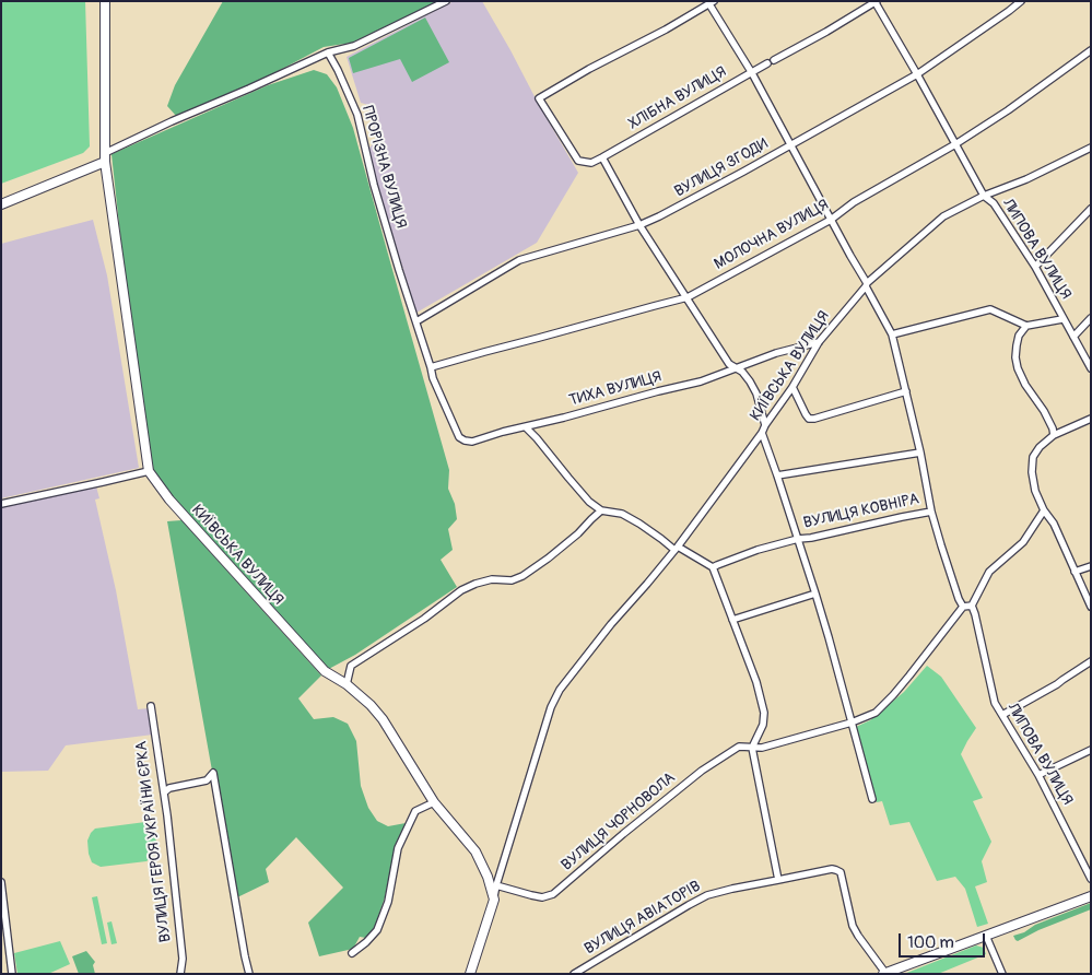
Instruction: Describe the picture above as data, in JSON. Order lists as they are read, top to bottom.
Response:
{
  "streets": {
    "street": [
      "ХЛІБНА ВУЛИЦЯ",
      "ПРОРІЗНА ВУЛИЦЯ",
      "ВУЛИЦЯ ЗГОДИ",
      "МОЛОЧНА ВУЛИЦЯ",
      "ЛИПОВА ВУЛИЦЯ",
      "КИЇВСЬКА ВУЛИЦЯ",
      "ТИХА ВУЛИЦЯ",
      "ВУЛИЦЯ КОВНІРА",
      "ВУЛИЦЯ ЧОРНОВОЛА",
      "ВУЛИЦЯ ГЕРОЯ УКРАЇНИ ЄРКА",
      "ВУЛИЦЯ АВІАТОРІВ"
    ]
  },
  "crossings": [
    ["ХЛІБНА ВУЛИЦЯ", "ЛИПОВА ВУЛИЦЯ"],
    ["ПРОРІЗНА ВУЛИЦЯ", "ВУЛИЦЯ ЗГОДИ"],
    ["ПРОРІЗНА ВУЛИЦЯ", "МОЛОЧНА ВУЛИЦЯ"],
    ["ПРОРІЗНА ВУЛИЦЯ", "ТИХА ВУЛИЦЯ"],
    ["ВУЛИЦЯ ЗГОДИ", "ЛИПОВА ВУЛИЦЯ"],
    ["МОЛОЧНА ВУЛИЦЯ", "ЛИПОВА ВУЛИЦЯ"],
    ["МОЛОЧНА ВУЛИЦЯ", "ТИХА ВУЛИЦЯ"],
    ["ЛИПОВА ВУЛИЦЯ", "КИЇВСЬКА ВУЛИЦЯ"],
    ["КИЇВСЬКА ВУЛИЦЯ", "ТИХА ВУЛИЦЯ"],
    ["КИЇВСЬКА ВУЛИЦЯ", "ВУЛИЦЯ ЧОРНОВОЛА"]
  ],
  "scale_bar": "100 m"
}
